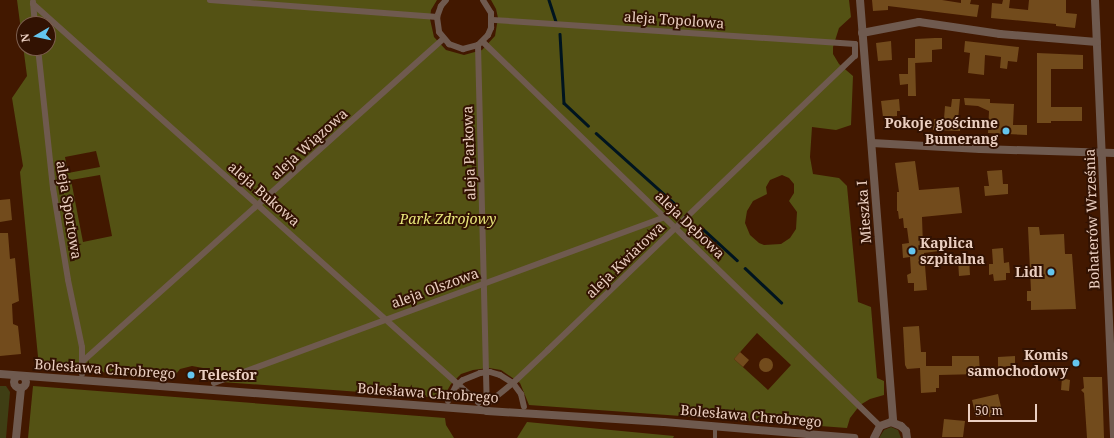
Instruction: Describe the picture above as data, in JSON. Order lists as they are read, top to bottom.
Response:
{
  "streets": {
    "street": [
      "aleja Topolowa",
      "aleja Wiązowa",
      "aleja Parkowa",
      "aleja Bukowa",
      "aleja Sportowa",
      "Mieszka I",
      "Bohaterów Września",
      "aleja Dębowa",
      "aleja Kwiatowa",
      "aleja Olszowa",
      "Bolesława Chrobrego"
    ]
  },
  "crossings": [
    ["aleja Topolowa", "aleja Kwiatowa"],
    ["aleja Wiązowa", "aleja Bukowa"],
    ["aleja Wiązowa", "aleja Sportowa"],
    ["aleja Parkowa", "aleja Dębowa"],
    ["aleja Parkowa", "aleja Kwiatowa"],
    ["aleja Parkowa", "aleja Olszowa"],
    ["aleja Bukowa", "aleja Olszowa"],
    ["aleja Dębowa", "aleja Kwiatowa"],
    ["aleja Dębowa", "aleja Olszowa"]
  ],
  "parks": ["Park Zdrojowy"],
  "places": [
    "Pokoje gościnne Bumerang",
    "Kaplica szpitalna",
    "Lidl",
    "Komis samochodowy",
    "Telesfor"
  ],
  "scale_bar": "50 m",
  "north": "left"
}
